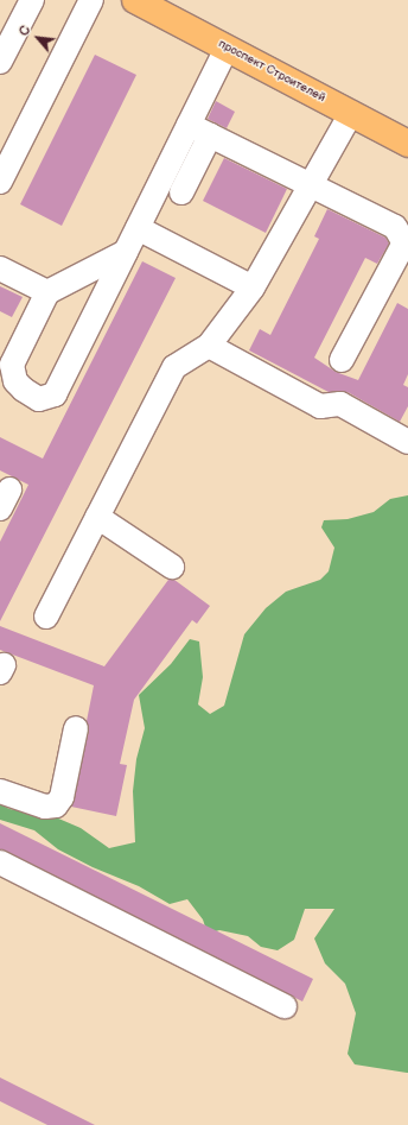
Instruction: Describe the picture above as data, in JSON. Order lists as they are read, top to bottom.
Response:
{
  "streets": {
    "main road": ["проспект Строителей"]
  },
  "north": "top left"
}
